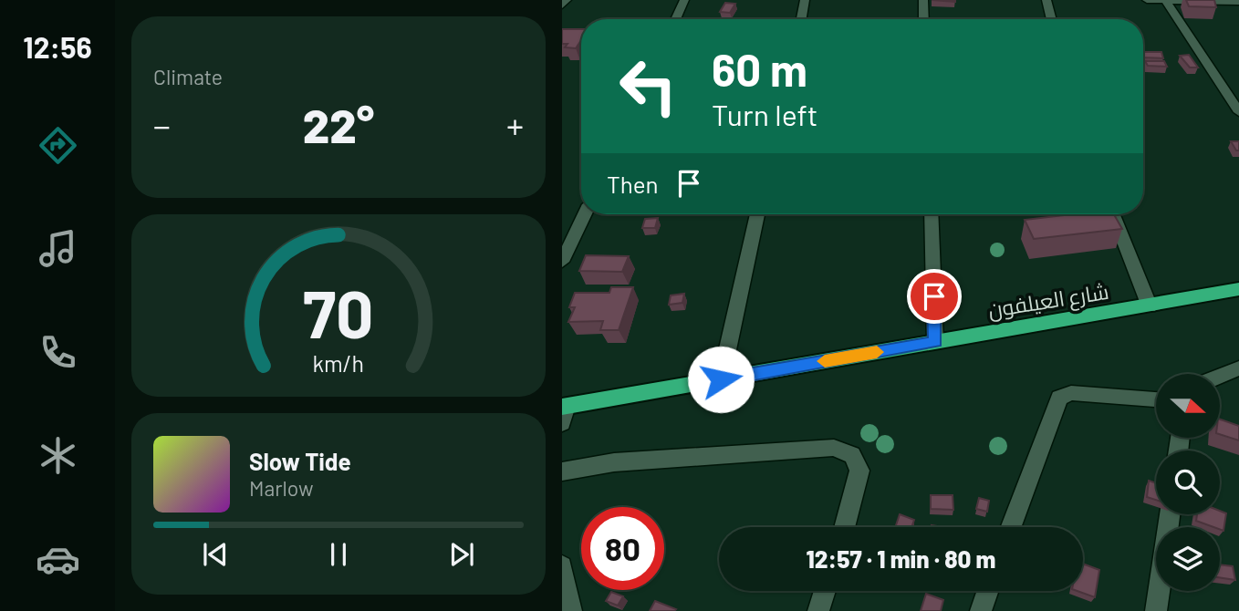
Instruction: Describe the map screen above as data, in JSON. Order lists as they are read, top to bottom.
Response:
{
  "streets": {
    "highway": ["شارع العيلفون"]
  },
  "north": "right",
  "page": {
    "tabs": "12:56",
    "tile": "Climate",
    "turn": ["60 m", "Turn left"],
    "heat": ["−", "22°", "+"],
    "then": "Then",
    "song": ["Slow Tide", "Marlow"],
    "limit": "80",
    "trip": "12:57 · 1 min · 80 m",
    "gauge": ["70", "km/h"]
  }
}
